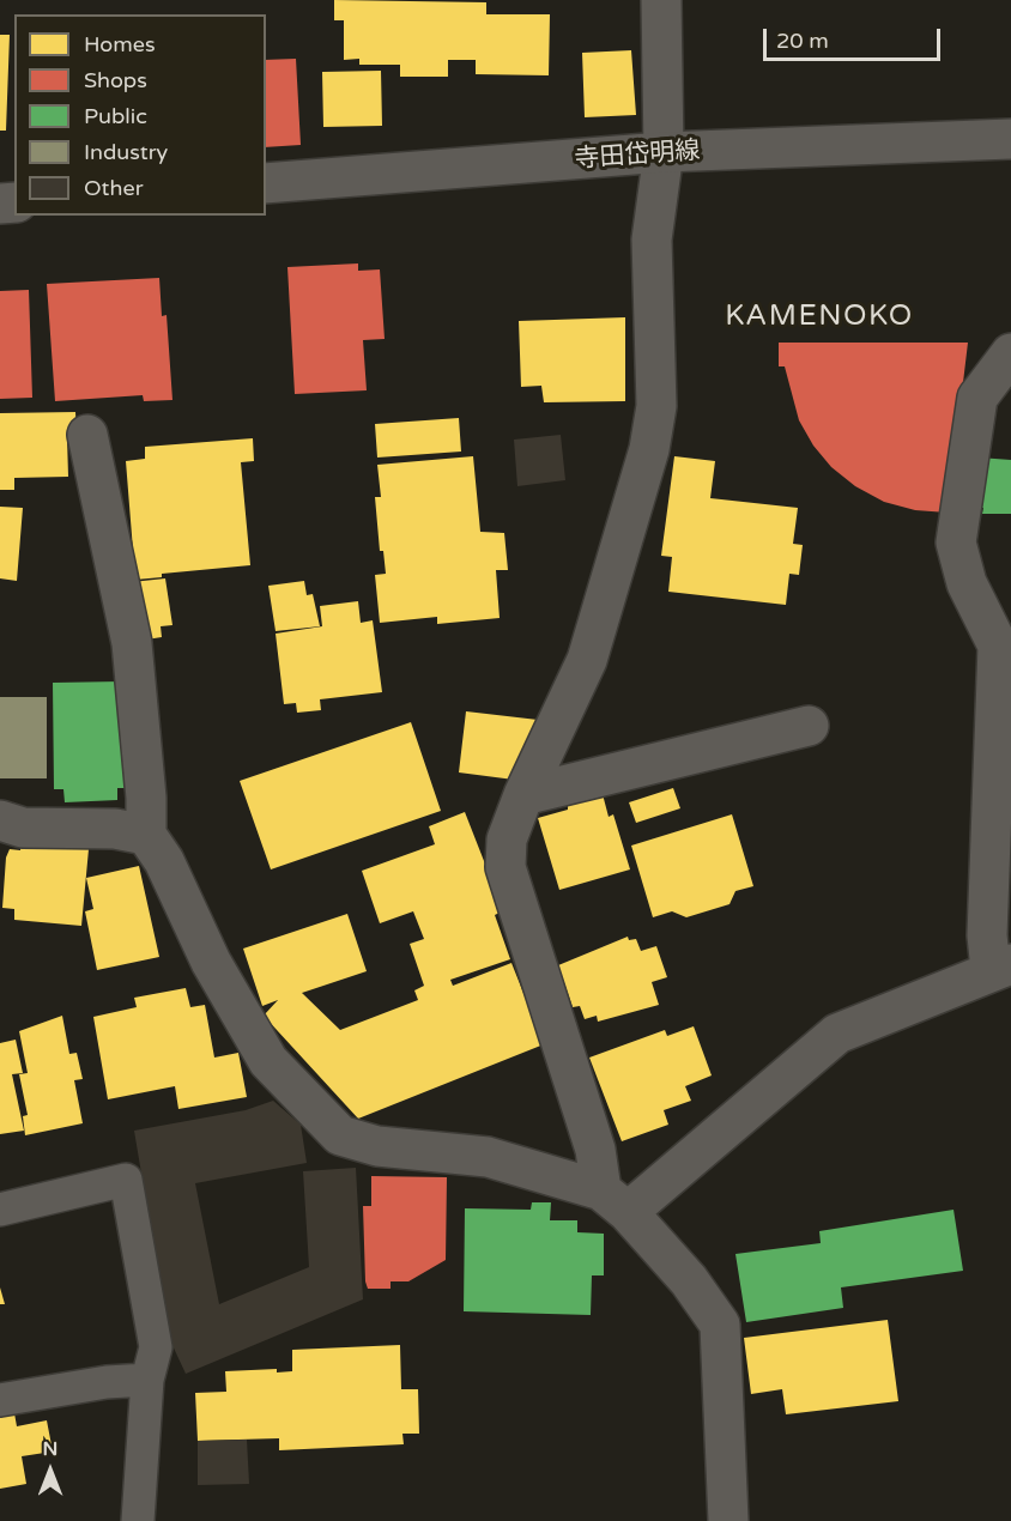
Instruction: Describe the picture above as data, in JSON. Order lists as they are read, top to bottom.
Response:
{
  "streets": {
    "street": ["寺田岱明線"]
  },
  "districts": ["KAMENOKO"],
  "legend": [
    "Homes",
    "Shops",
    "Public",
    "Industry",
    "Other"
  ],
  "scale_bar": "20 m",
  "north": "top"
}
